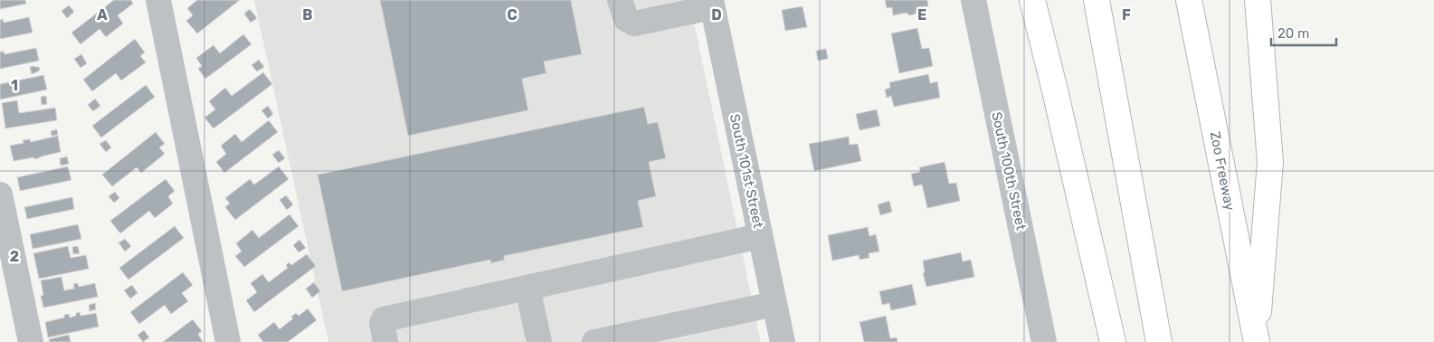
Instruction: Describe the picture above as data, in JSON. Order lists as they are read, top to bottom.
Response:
{
  "streets": {
    "highway": ["Zoo Freeway"],
    "street": ["South 101st Street", "South 100th Street"]
  },
  "scale_bar": "20 m",
  "grid": {
    "columns": [
      "A",
      "B",
      "C",
      "D",
      "E",
      "F"
    ],
    "rows": ["1", "2"]
  }
}
